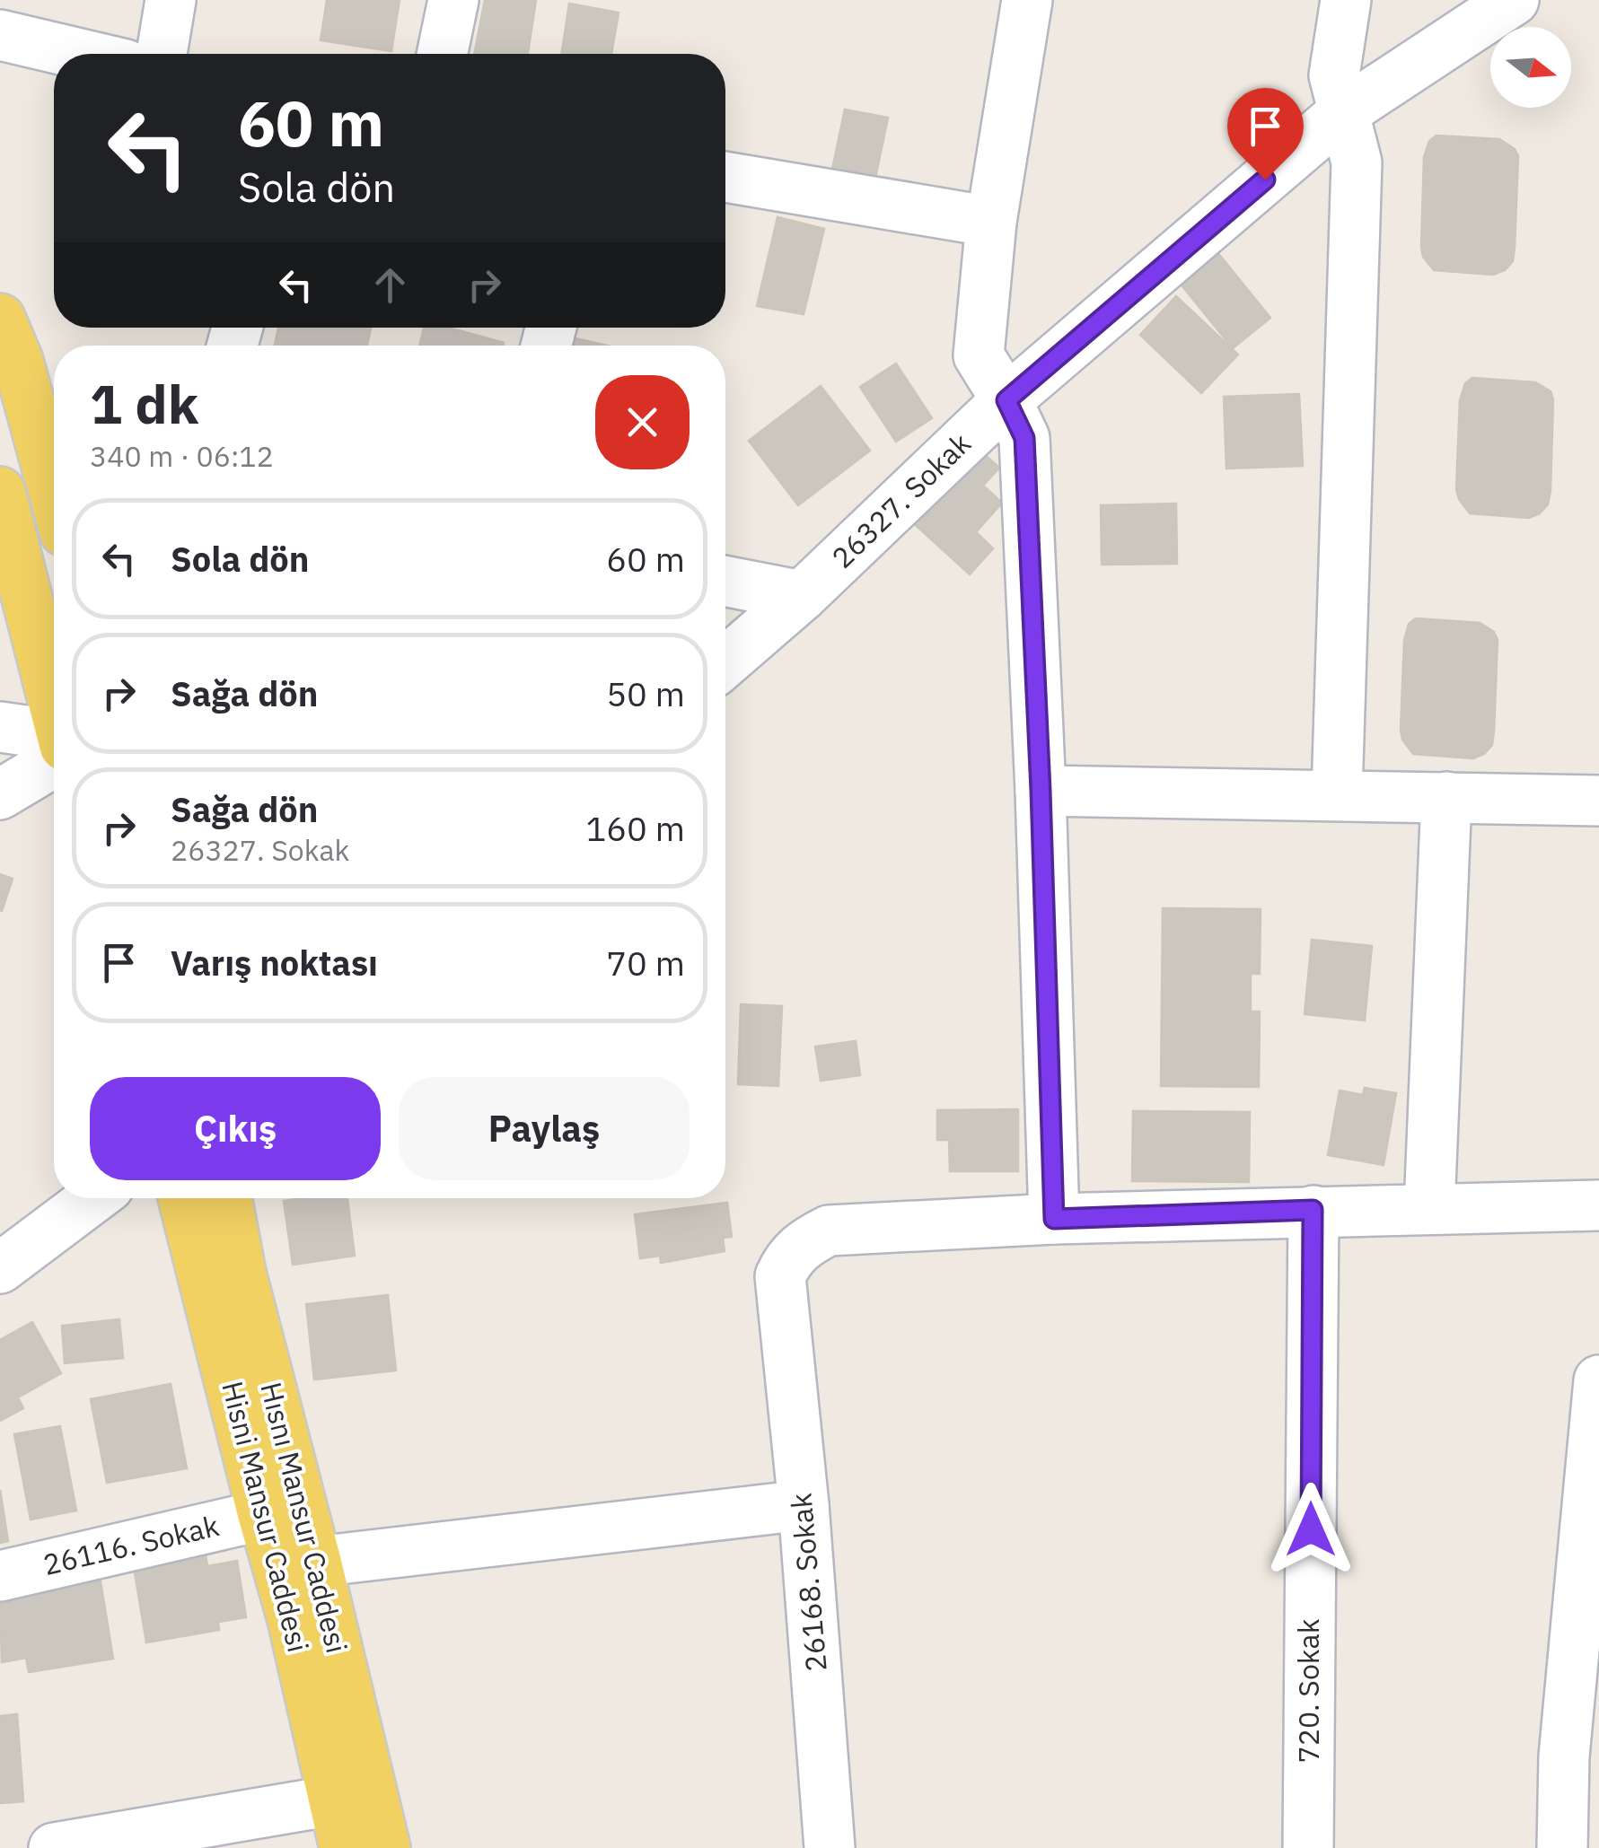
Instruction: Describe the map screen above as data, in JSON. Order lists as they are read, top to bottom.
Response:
{
  "streets": {
    "main road": ["Hisni Mansur Caddesi", "Hısnı Mansur Caddesi"],
    "street": [
      "26327. Sokak",
      "26116. Sokak",
      "26168. Sokak",
      "720. Sokak"
    ]
  },
  "crossings": [
    ["Hisni Mansur Caddesi", "26116. Sokak"]
  ],
  "north": "right",
  "page": {
    "turn": ["60 m", "Sola dön"],
    "heading": ["1 dk", "340 m · 06:12"],
    "list": [
      {
        "name": "Sola dön",
        "value": "60 m"
      },
      {
        "name": "Sağa dön",
        "value": "50 m"
      },
      {
        "name": "Sağa dön",
        "note": "26327. Sokak",
        "value": "160 m"
      },
      {
        "name": "Varış noktası",
        "value": "70 m"
      }
    ],
    "buttons": ["Çıkış", "Paylaş"]
  }
}
